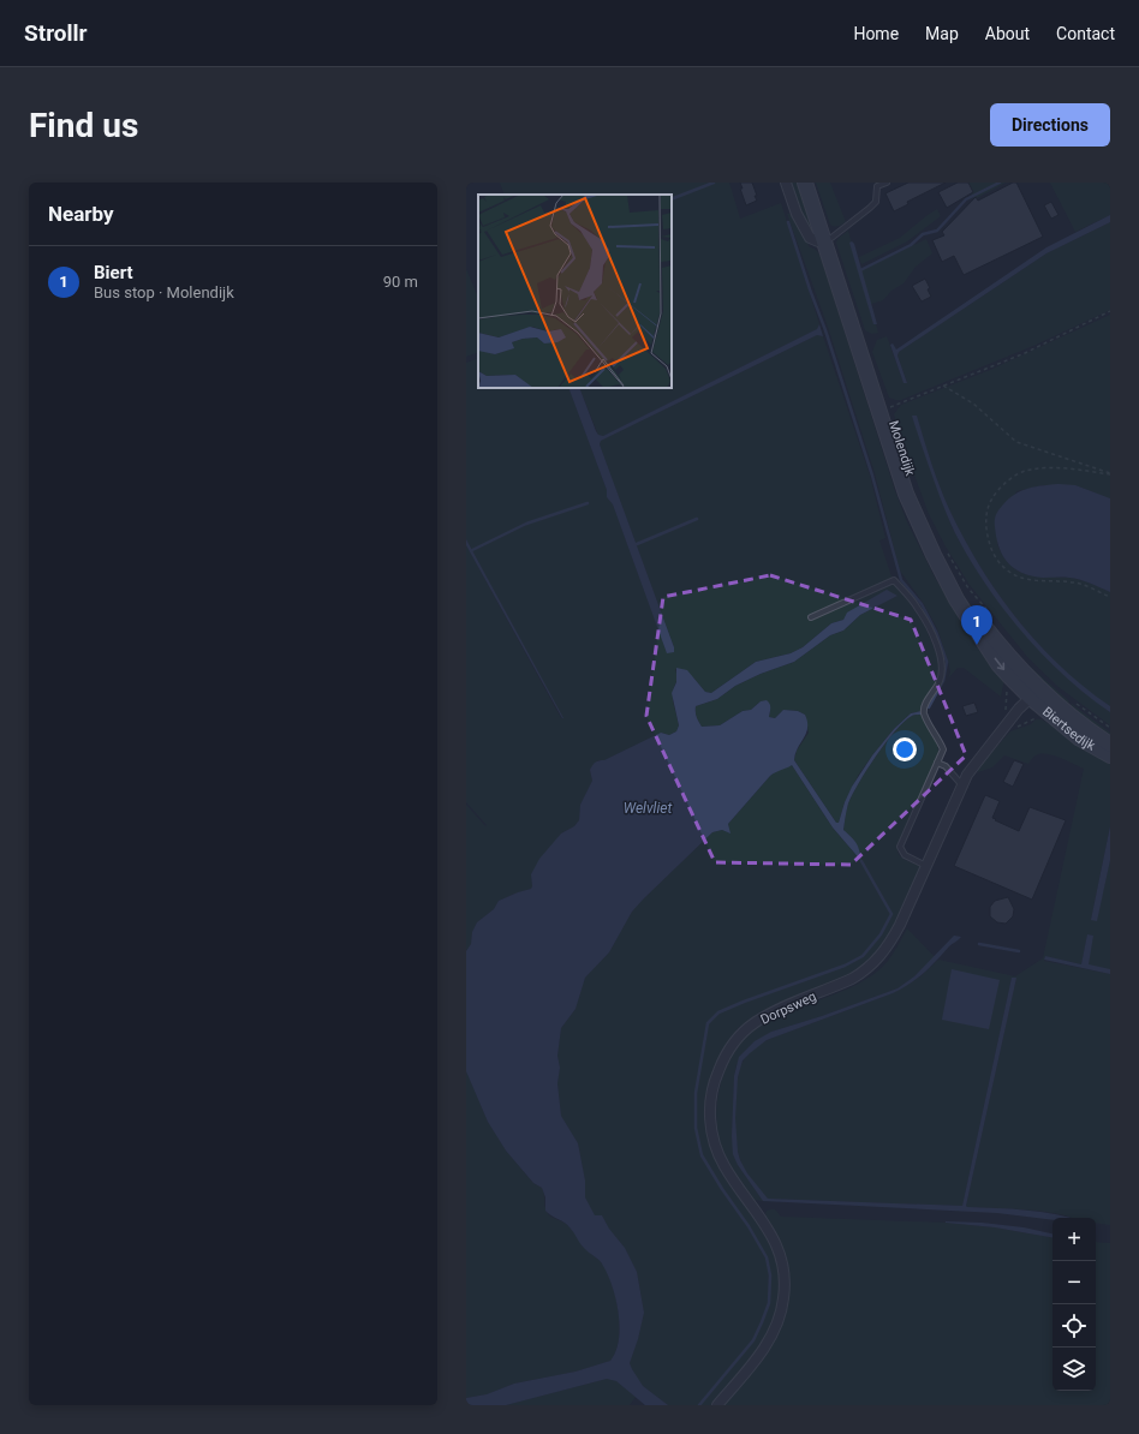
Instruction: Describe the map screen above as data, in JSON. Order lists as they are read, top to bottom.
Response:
{
  "streets": {
    "main road": ["Molendijk", "Biertsedijk"],
    "street": ["Dorpsweg"]
  },
  "crossings": [
    ["Molendijk", "Biertsedijk"],
    ["Molendijk", "Dorpsweg"],
    ["Biertsedijk", "Dorpsweg"]
  ],
  "water": ["Welvliet"],
  "page": {
    "header": "Strollr",
    "nav": [
      "Home",
      "Map",
      "About",
      "Contact"
    ],
    "buttons": "Directions",
    "title": "Find us",
    "heading": "Nearby",
    "list": [
      {
        "mark": "1",
        "name": "Biert",
        "note": "Bus stop · Molendijk",
        "value": "90 m"
      }
    ],
    "pins": "1",
    "map_buttons": ["+", "−"]
  }
}
